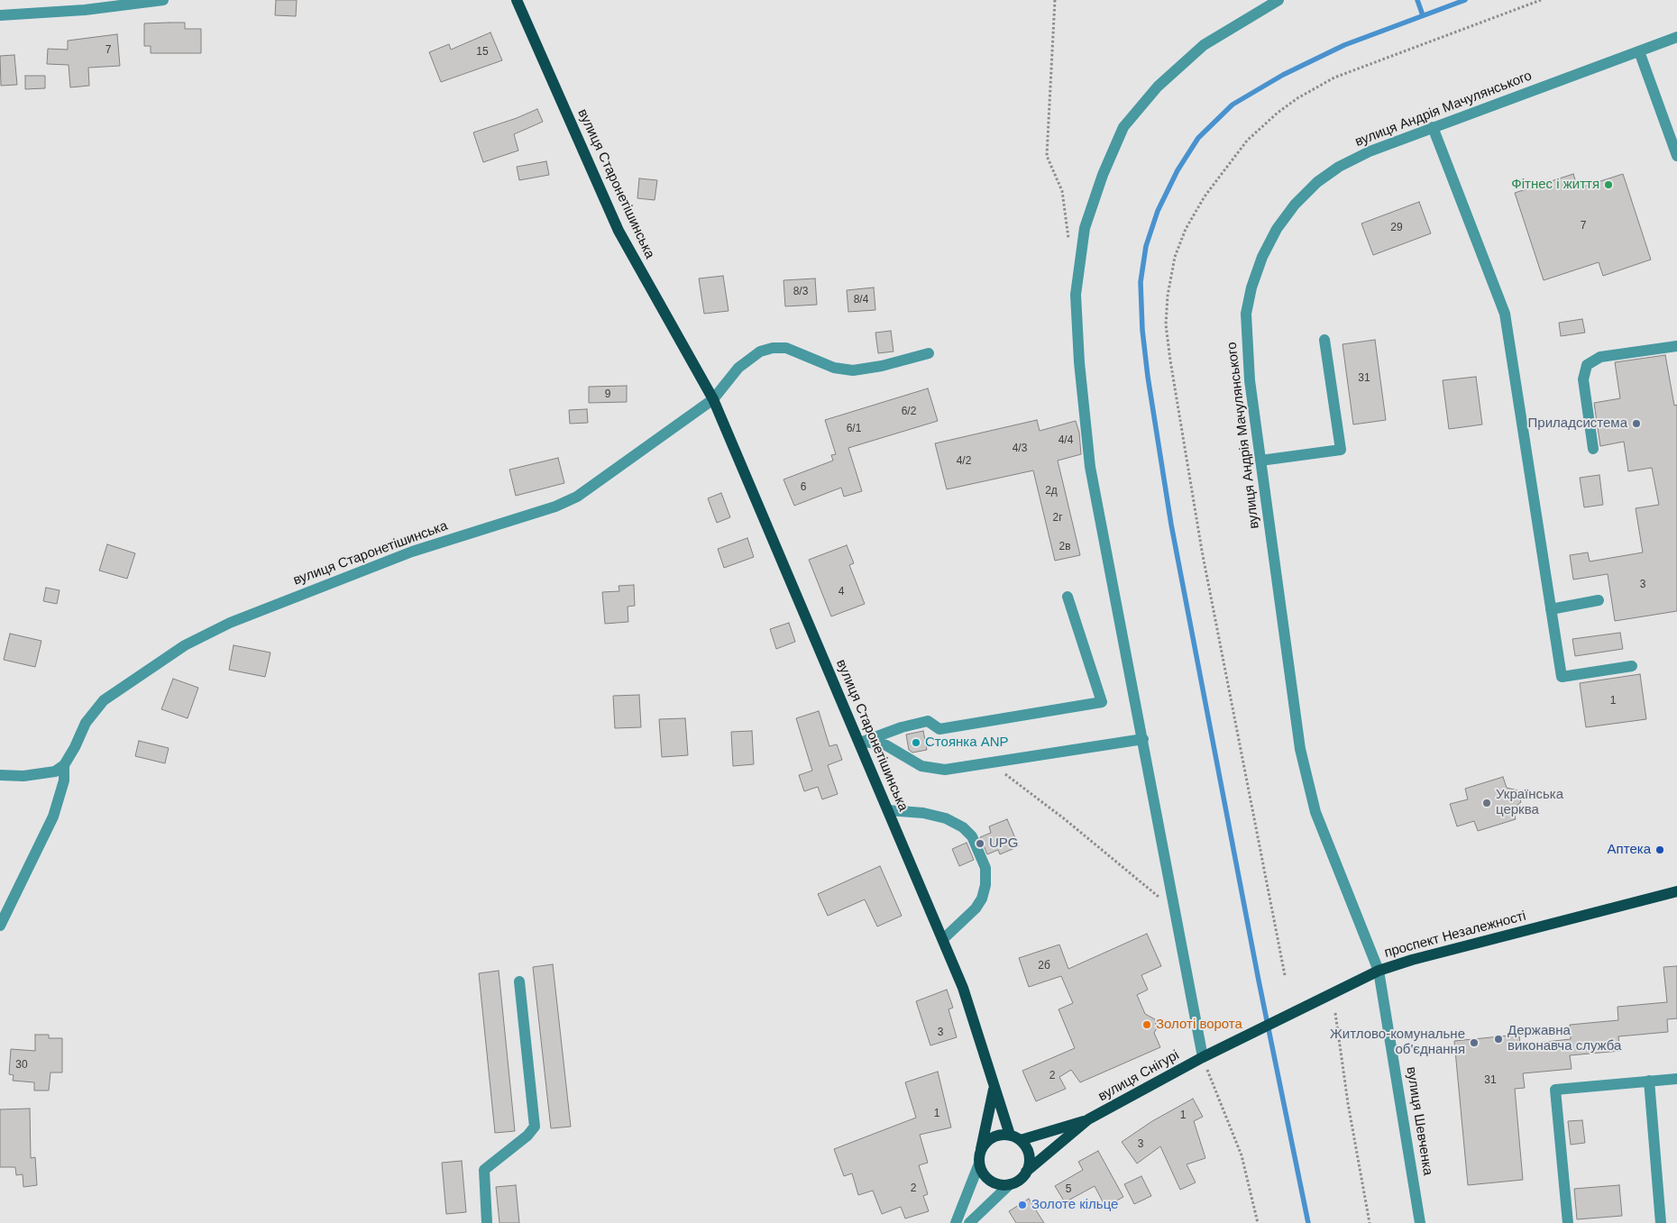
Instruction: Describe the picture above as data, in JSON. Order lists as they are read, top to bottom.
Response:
{
  "streets": {
    "main road": ["вулиця Старонетішинська", "проспект Незалежності", "вулиця Снігурі"],
    "street": ["вулиця Андрія Мачулянського", "вулиця Шевченка"]
  },
  "crossings": [
    ["вулиця Андрія Мачулянського", "проспект Незалежності"],
    ["вулиця Андрія Мачулянського", "вулиця Шевченка"],
    ["вулиця Старонетішинська", "вулиця Снігурі"],
    ["проспект Незалежності", "вулиця Снігурі"],
    ["проспект Незалежності", "вулиця Шевченка"]
  ],
  "places": [
    "Фітнес і життя",
    "Приладсистема",
    "Стоянка ANP",
    "Українська церква",
    "UPG",
    "Аптека",
    "Золоті ворота",
    "Державна виконавча служба",
    "Житлово-комунальне об'єднання",
    "Золоте кільце"
  ],
  "house_numbers": [
    "7",
    "15",
    "7",
    "29",
    "8/3",
    "8/4",
    "31",
    "9",
    "6/2",
    "6/1",
    "4/4",
    "4/3",
    "4/2",
    "6",
    "2д",
    "2г",
    "2в",
    "3",
    "4",
    "1",
    "2б",
    "3",
    "30",
    "2",
    "31",
    "1",
    "1",
    "3",
    "2",
    "5"
  ]
}
